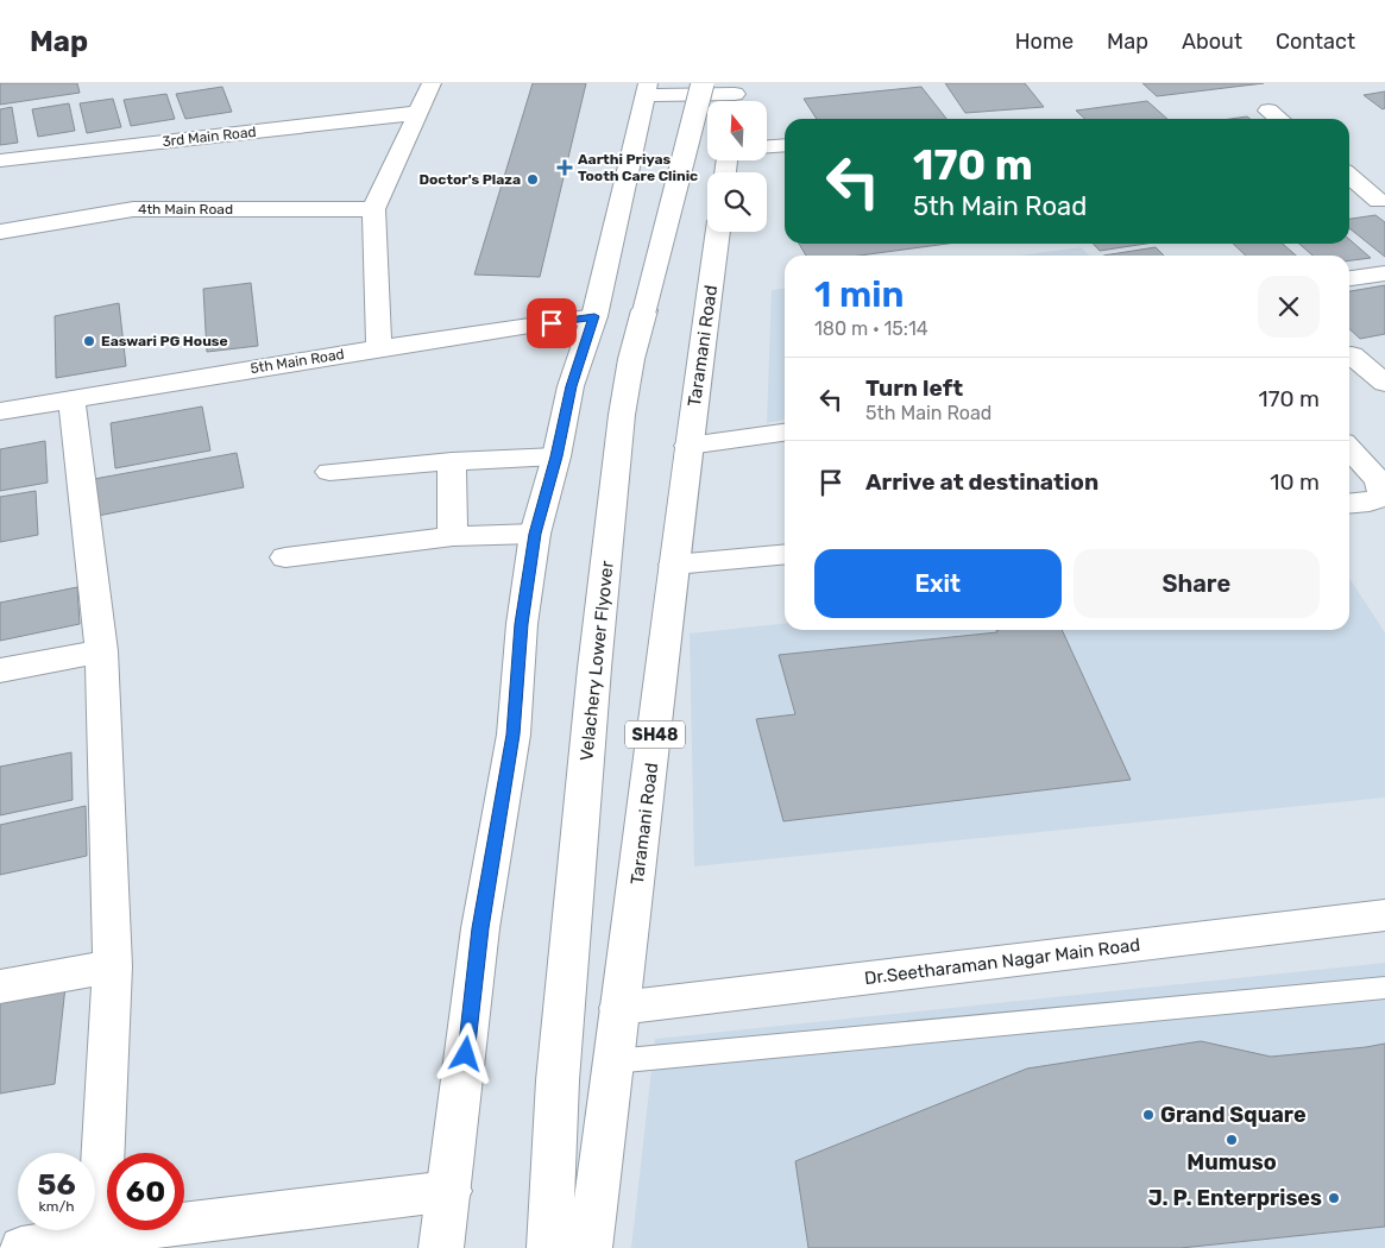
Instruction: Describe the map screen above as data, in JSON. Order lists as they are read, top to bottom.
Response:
{
  "streets": {
    "street": [
      "3rd Main Road",
      "4th Main Road",
      "Taramani Road",
      "5th Main Road",
      "Velachery Lower Flyover",
      "SH48",
      "Dr.Seetharaman Nagar Main Road"
    ]
  },
  "crossings": [
    ["Taramani Road", "Dr.Seetharaman Nagar Main Road"]
  ],
  "places": {
    "health": ["Aarthi Priyas Tooth Care Clinic"],
    "other": [
      "Doctor's Plaza",
      "Easwari PG House",
      "Grand Square",
      "Mumuso",
      "J. P. Enterprises"
    ]
  },
  "north": "top",
  "page": {
    "header": "Map",
    "nav": [
      "Home",
      "Map",
      "About",
      "Contact"
    ],
    "turn": ["170 m", "5th Main Road"],
    "heading": ["1 min", "180 m · 15:14"],
    "list": [
      {
        "name": "Turn left",
        "note": "5th Main Road",
        "value": "170 m"
      },
      {
        "name": "Arrive at destination",
        "value": "10 m"
      }
    ],
    "buttons": ["Exit", "Share"],
    "speed": "56 km/h",
    "limit": "60"
  }
}
